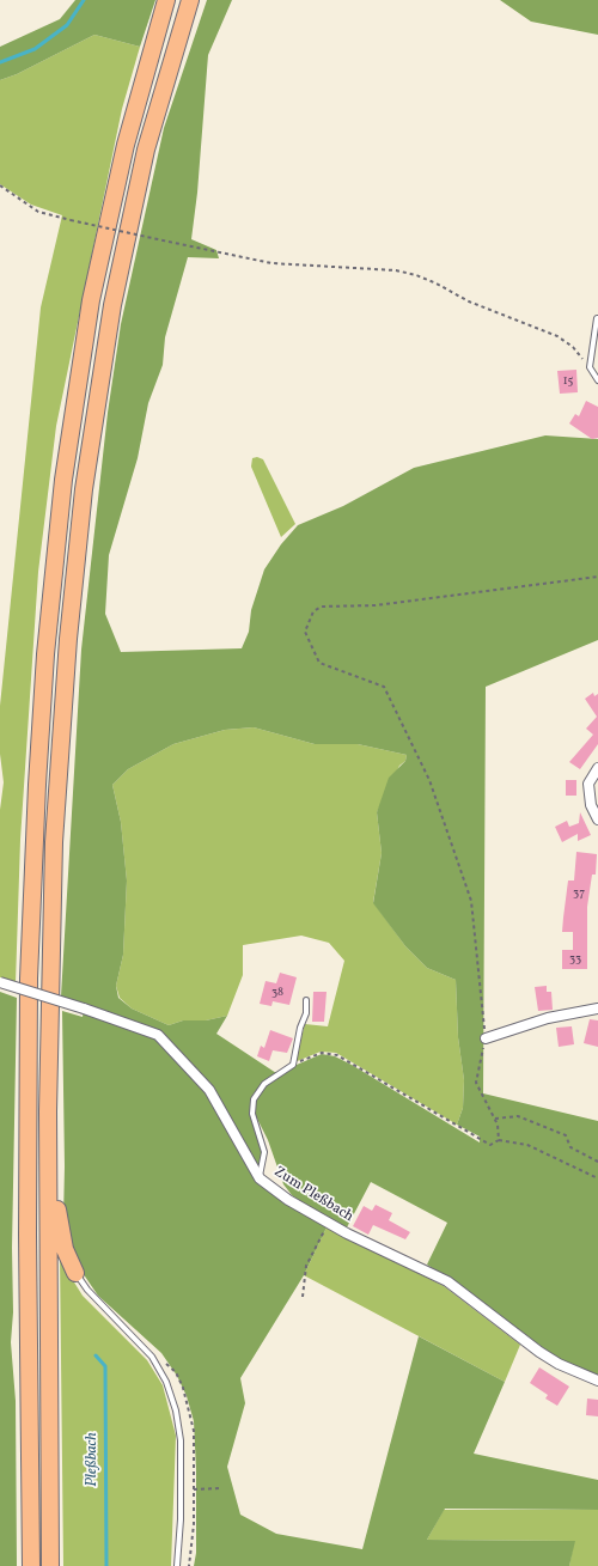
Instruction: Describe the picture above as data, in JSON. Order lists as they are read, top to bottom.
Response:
{
  "streets": {
    "street": ["Zum Pleßbach"]
  },
  "water": ["Pleßbach"],
  "house_numbers": [
    "15",
    "37",
    "33",
    "38"
  ]
}
